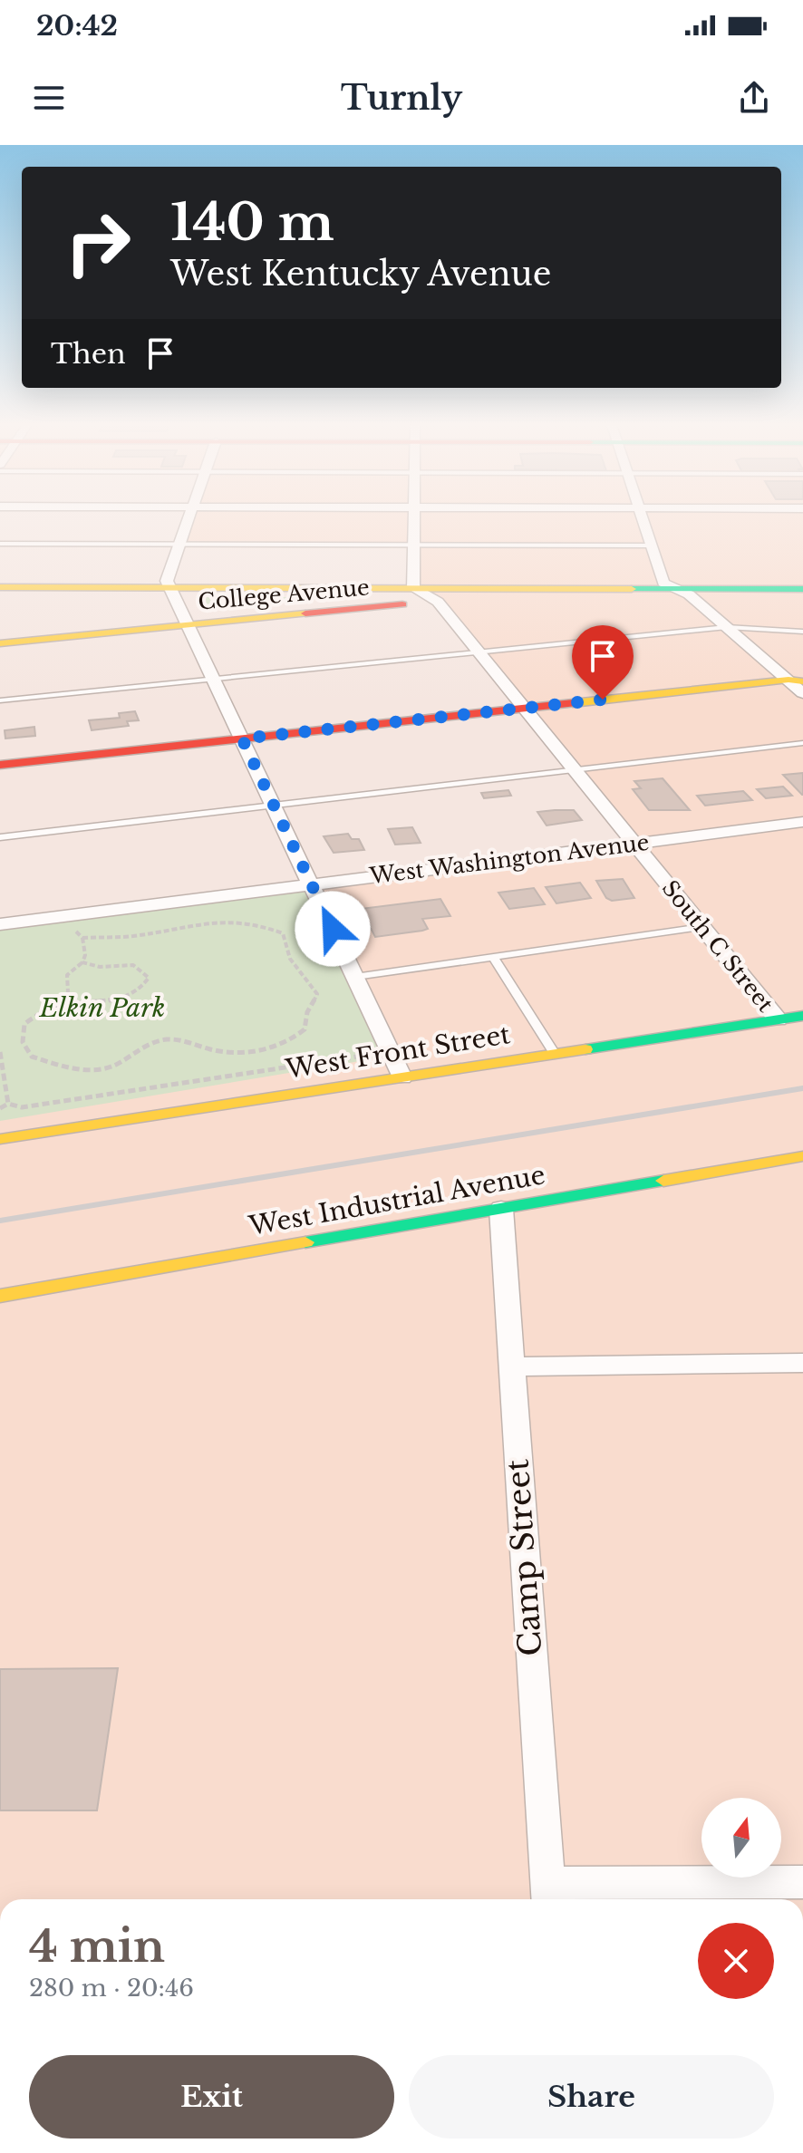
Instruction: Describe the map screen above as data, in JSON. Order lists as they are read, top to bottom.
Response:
{
  "streets": {
    "street": [
      "College Avenue",
      "West Washington Avenue",
      "South C Street",
      "West Front Street",
      "West Industrial Avenue",
      "Camp Street"
    ]
  },
  "crossings": [
    ["College Avenue", "South C Street"],
    ["West Washington Avenue", "South C Street"],
    ["South C Street", "West Front Street"],
    ["West Industrial Avenue", "Camp Street"]
  ],
  "parks": ["Elkin Park"],
  "north": "top",
  "page": {
    "status": "20:42",
    "header": "Turnly",
    "turn": ["140 m", "West Kentucky Avenue"],
    "then": "Then",
    "heading": ["4 min", "280 m · 20:46"],
    "buttons": ["Exit", "Share"]
  }
}
